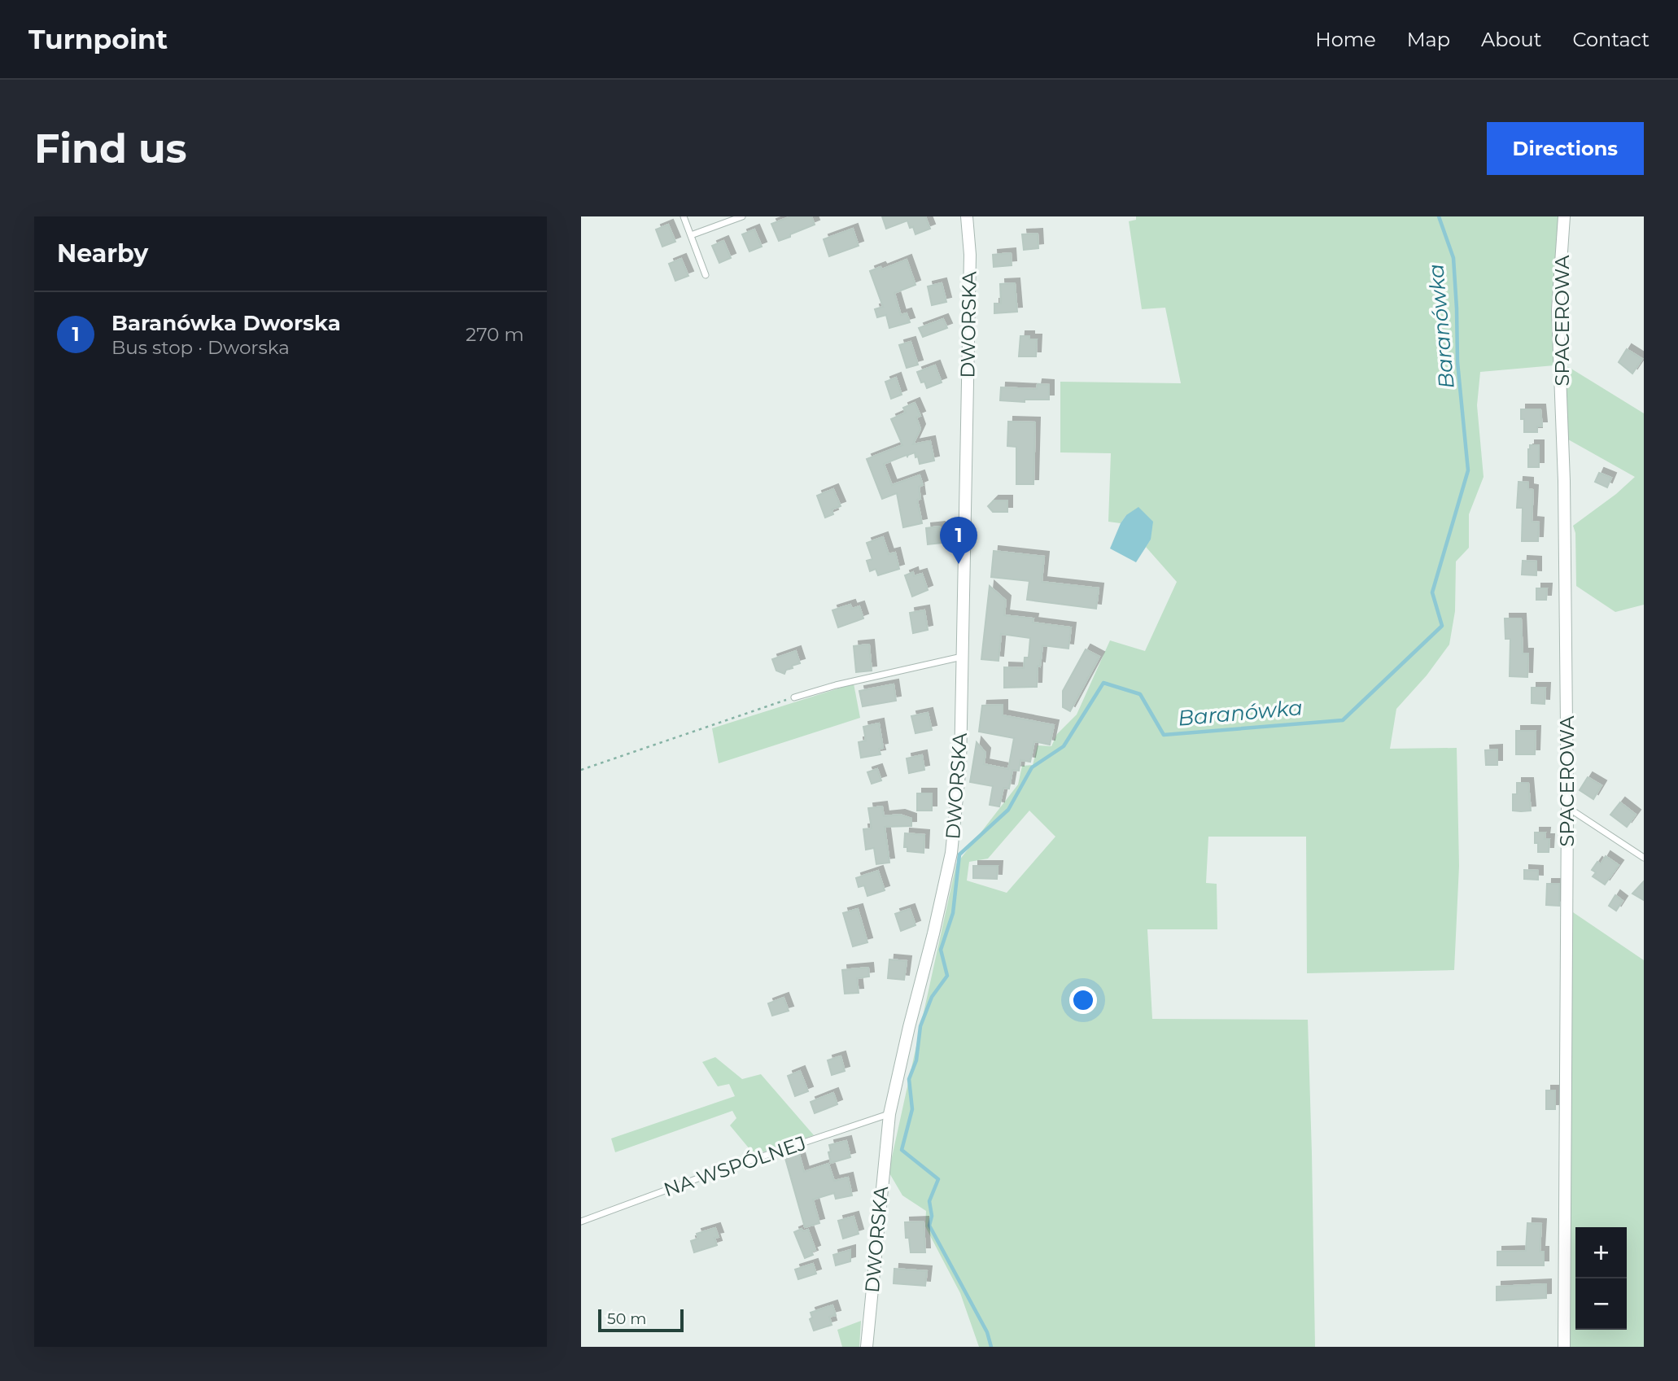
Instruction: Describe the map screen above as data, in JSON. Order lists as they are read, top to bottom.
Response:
{
  "streets": {
    "street": ["SPACEROWA", "DWORSKA"],
    "lane": ["NA WSPÓLNEJ"]
  },
  "crossings": [
    ["DWORSKA", "NA WSPÓLNEJ"]
  ],
  "water": ["Baranówka"],
  "scale_bar": "50 m",
  "page": {
    "header": "Turnpoint",
    "nav": [
      "Home",
      "Map",
      "About",
      "Contact"
    ],
    "buttons": "Directions",
    "title": "Find us",
    "heading": "Nearby",
    "list": [
      {
        "mark": "1",
        "name": "Baranówka Dworska",
        "note": "Bus stop · Dworska",
        "value": "270 m"
      }
    ],
    "pins": "1",
    "map_buttons": ["+", "−"],
    "scale": "50 m"
  }
}
